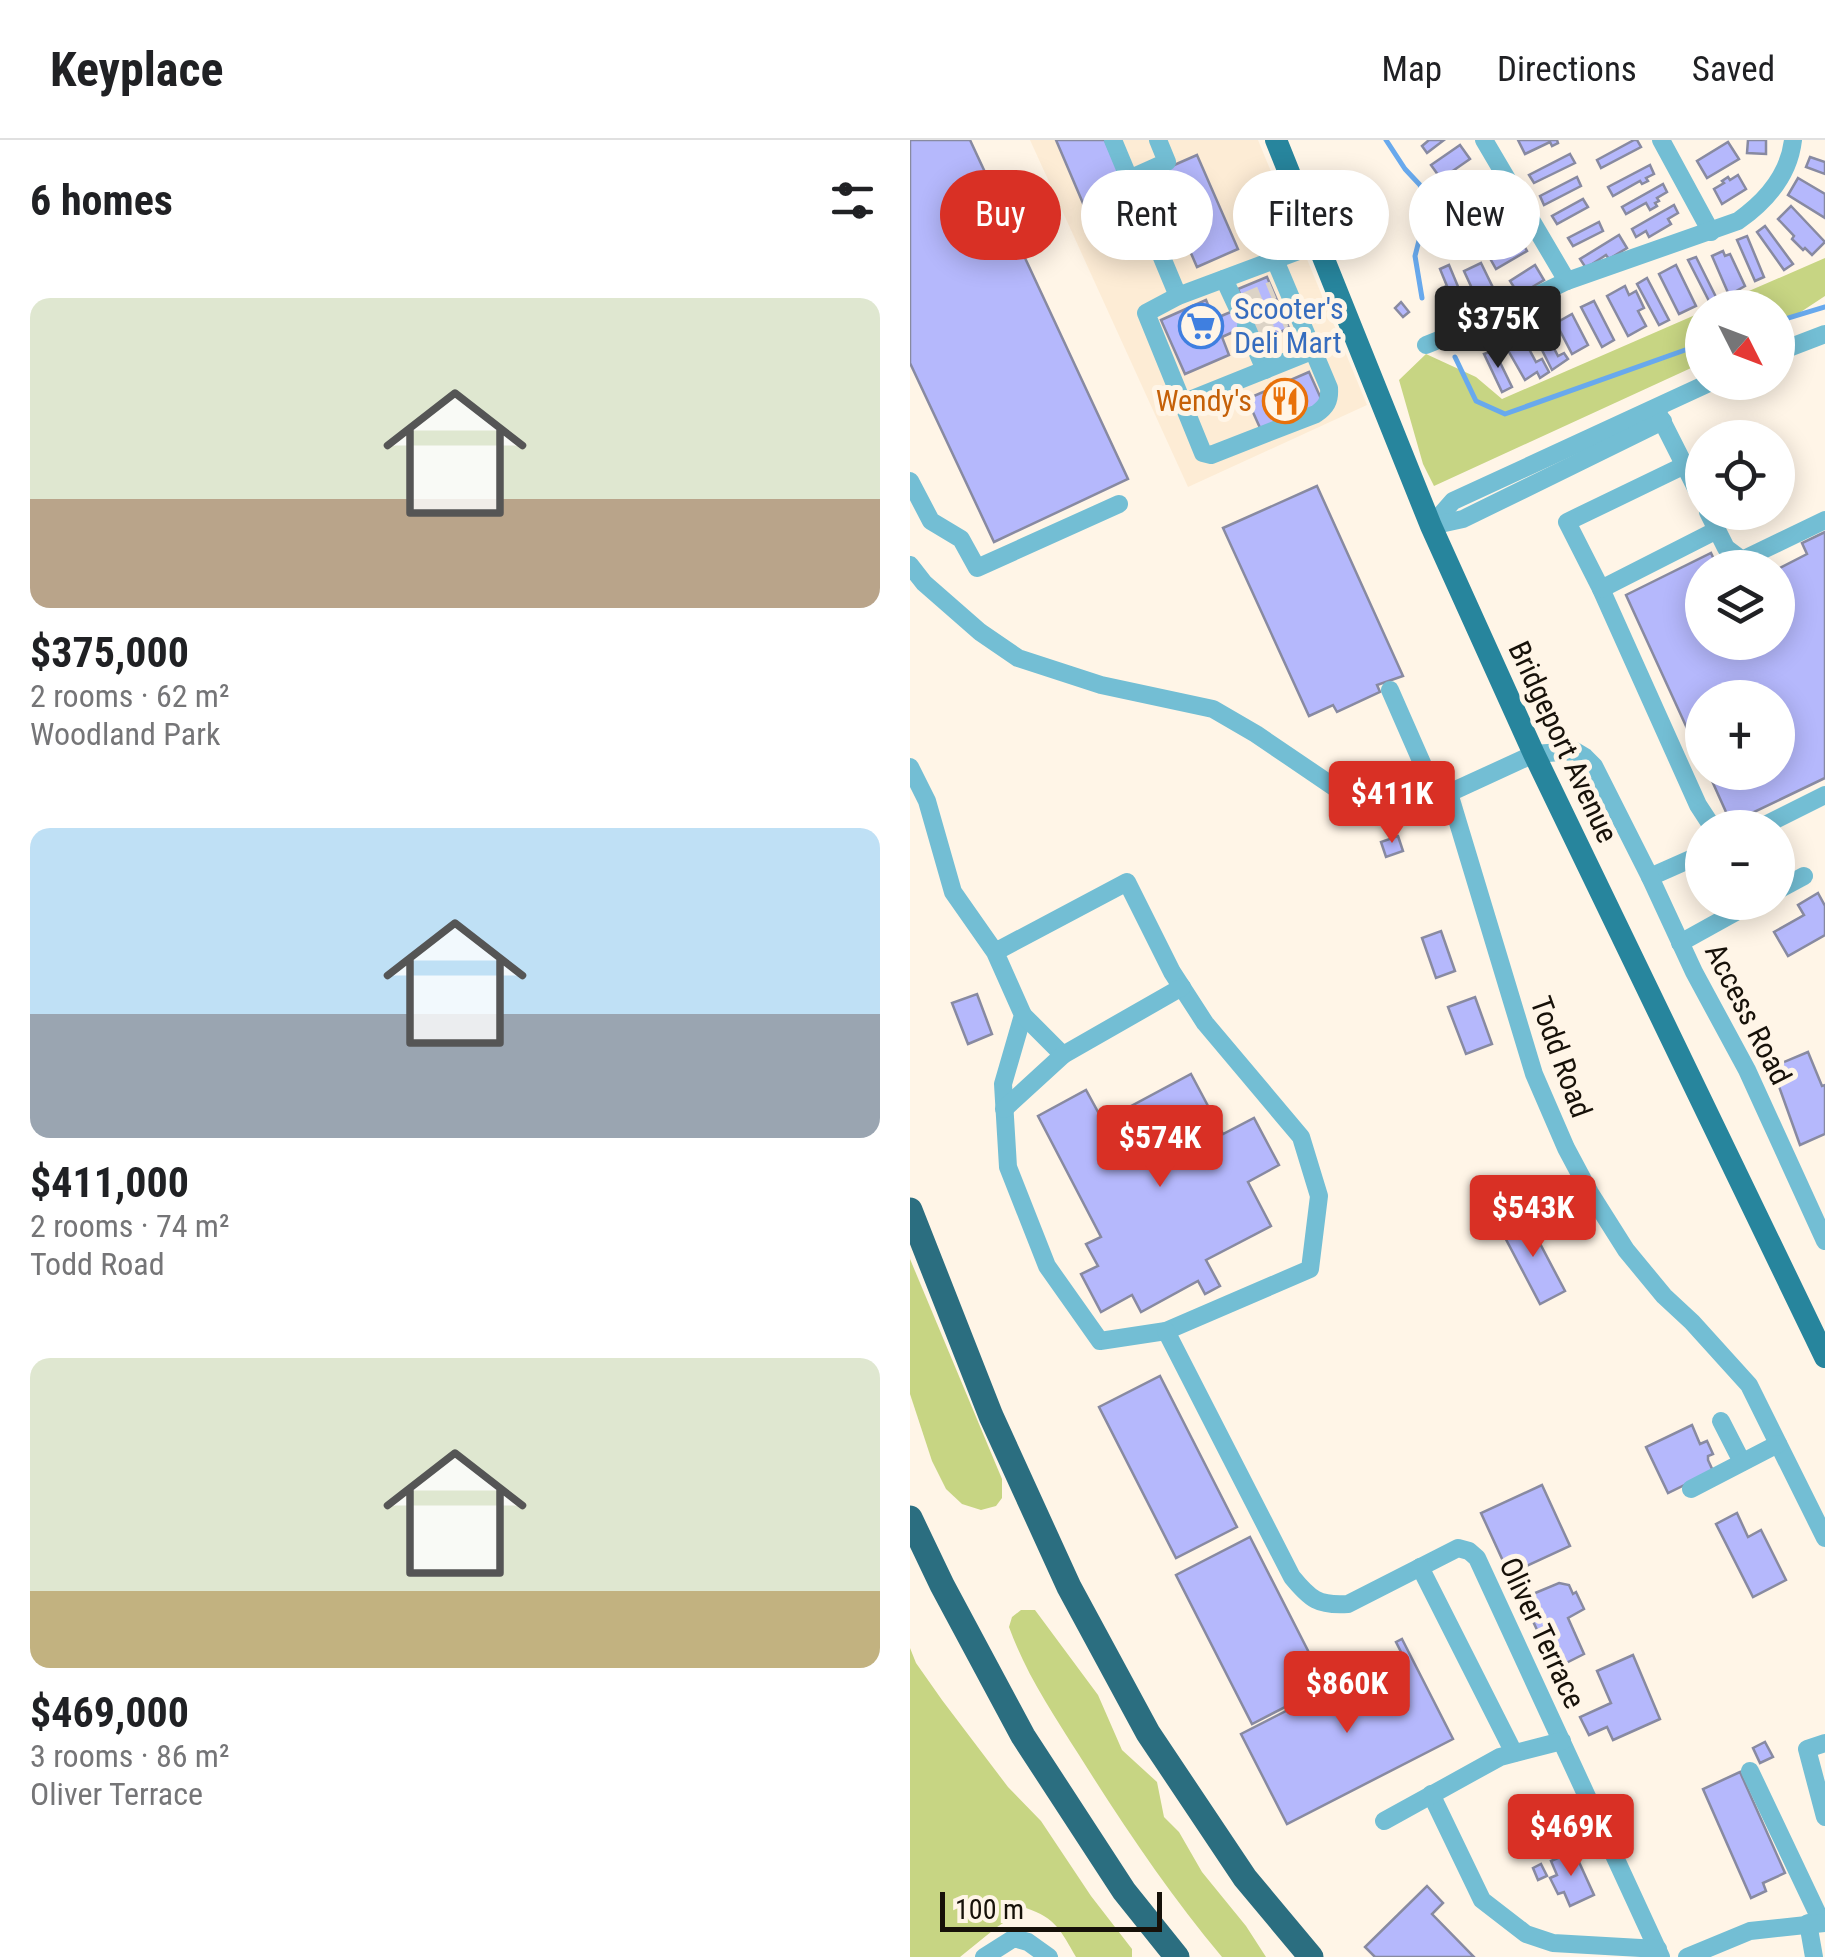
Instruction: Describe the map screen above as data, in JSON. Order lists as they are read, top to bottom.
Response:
{
  "streets": {
    "main road": ["Bridgeport Avenue"],
    "street": ["Access Road", "Todd Road", "Oliver Terrace"]
  },
  "crossings": [
    ["Bridgeport Avenue", "Access Road"]
  ],
  "places": {
    "supermarket": ["Scooter's Deli Mart"],
    "restaurant": ["Wendy's"]
  },
  "scale_bar": "100 m",
  "north": "bottom right",
  "page": {
    "header": "Keyplace",
    "nav": ["Map", "Directions", "Saved"],
    "heading": "6 homes",
    "chip": [
      "Buy",
      "Rent",
      "Filters",
      "New"
    ],
    "list": [
      {
        "name": "$375,000",
        "note": "2 rooms · 62 m² · Woodland Park"
      },
      {
        "name": "$411,000",
        "note": "2 rooms · 74 m² · Todd Road"
      },
      {
        "name": "$469,000",
        "note": "3 rooms · 86 m² · Oliver Terrace"
      }
    ],
    "price": [
      "$375K",
      "$411K",
      "$574K",
      "$543K",
      "$860K",
      "$469K"
    ],
    "map_buttons": ["+", "−"],
    "scale": "100 m"
  }
}
